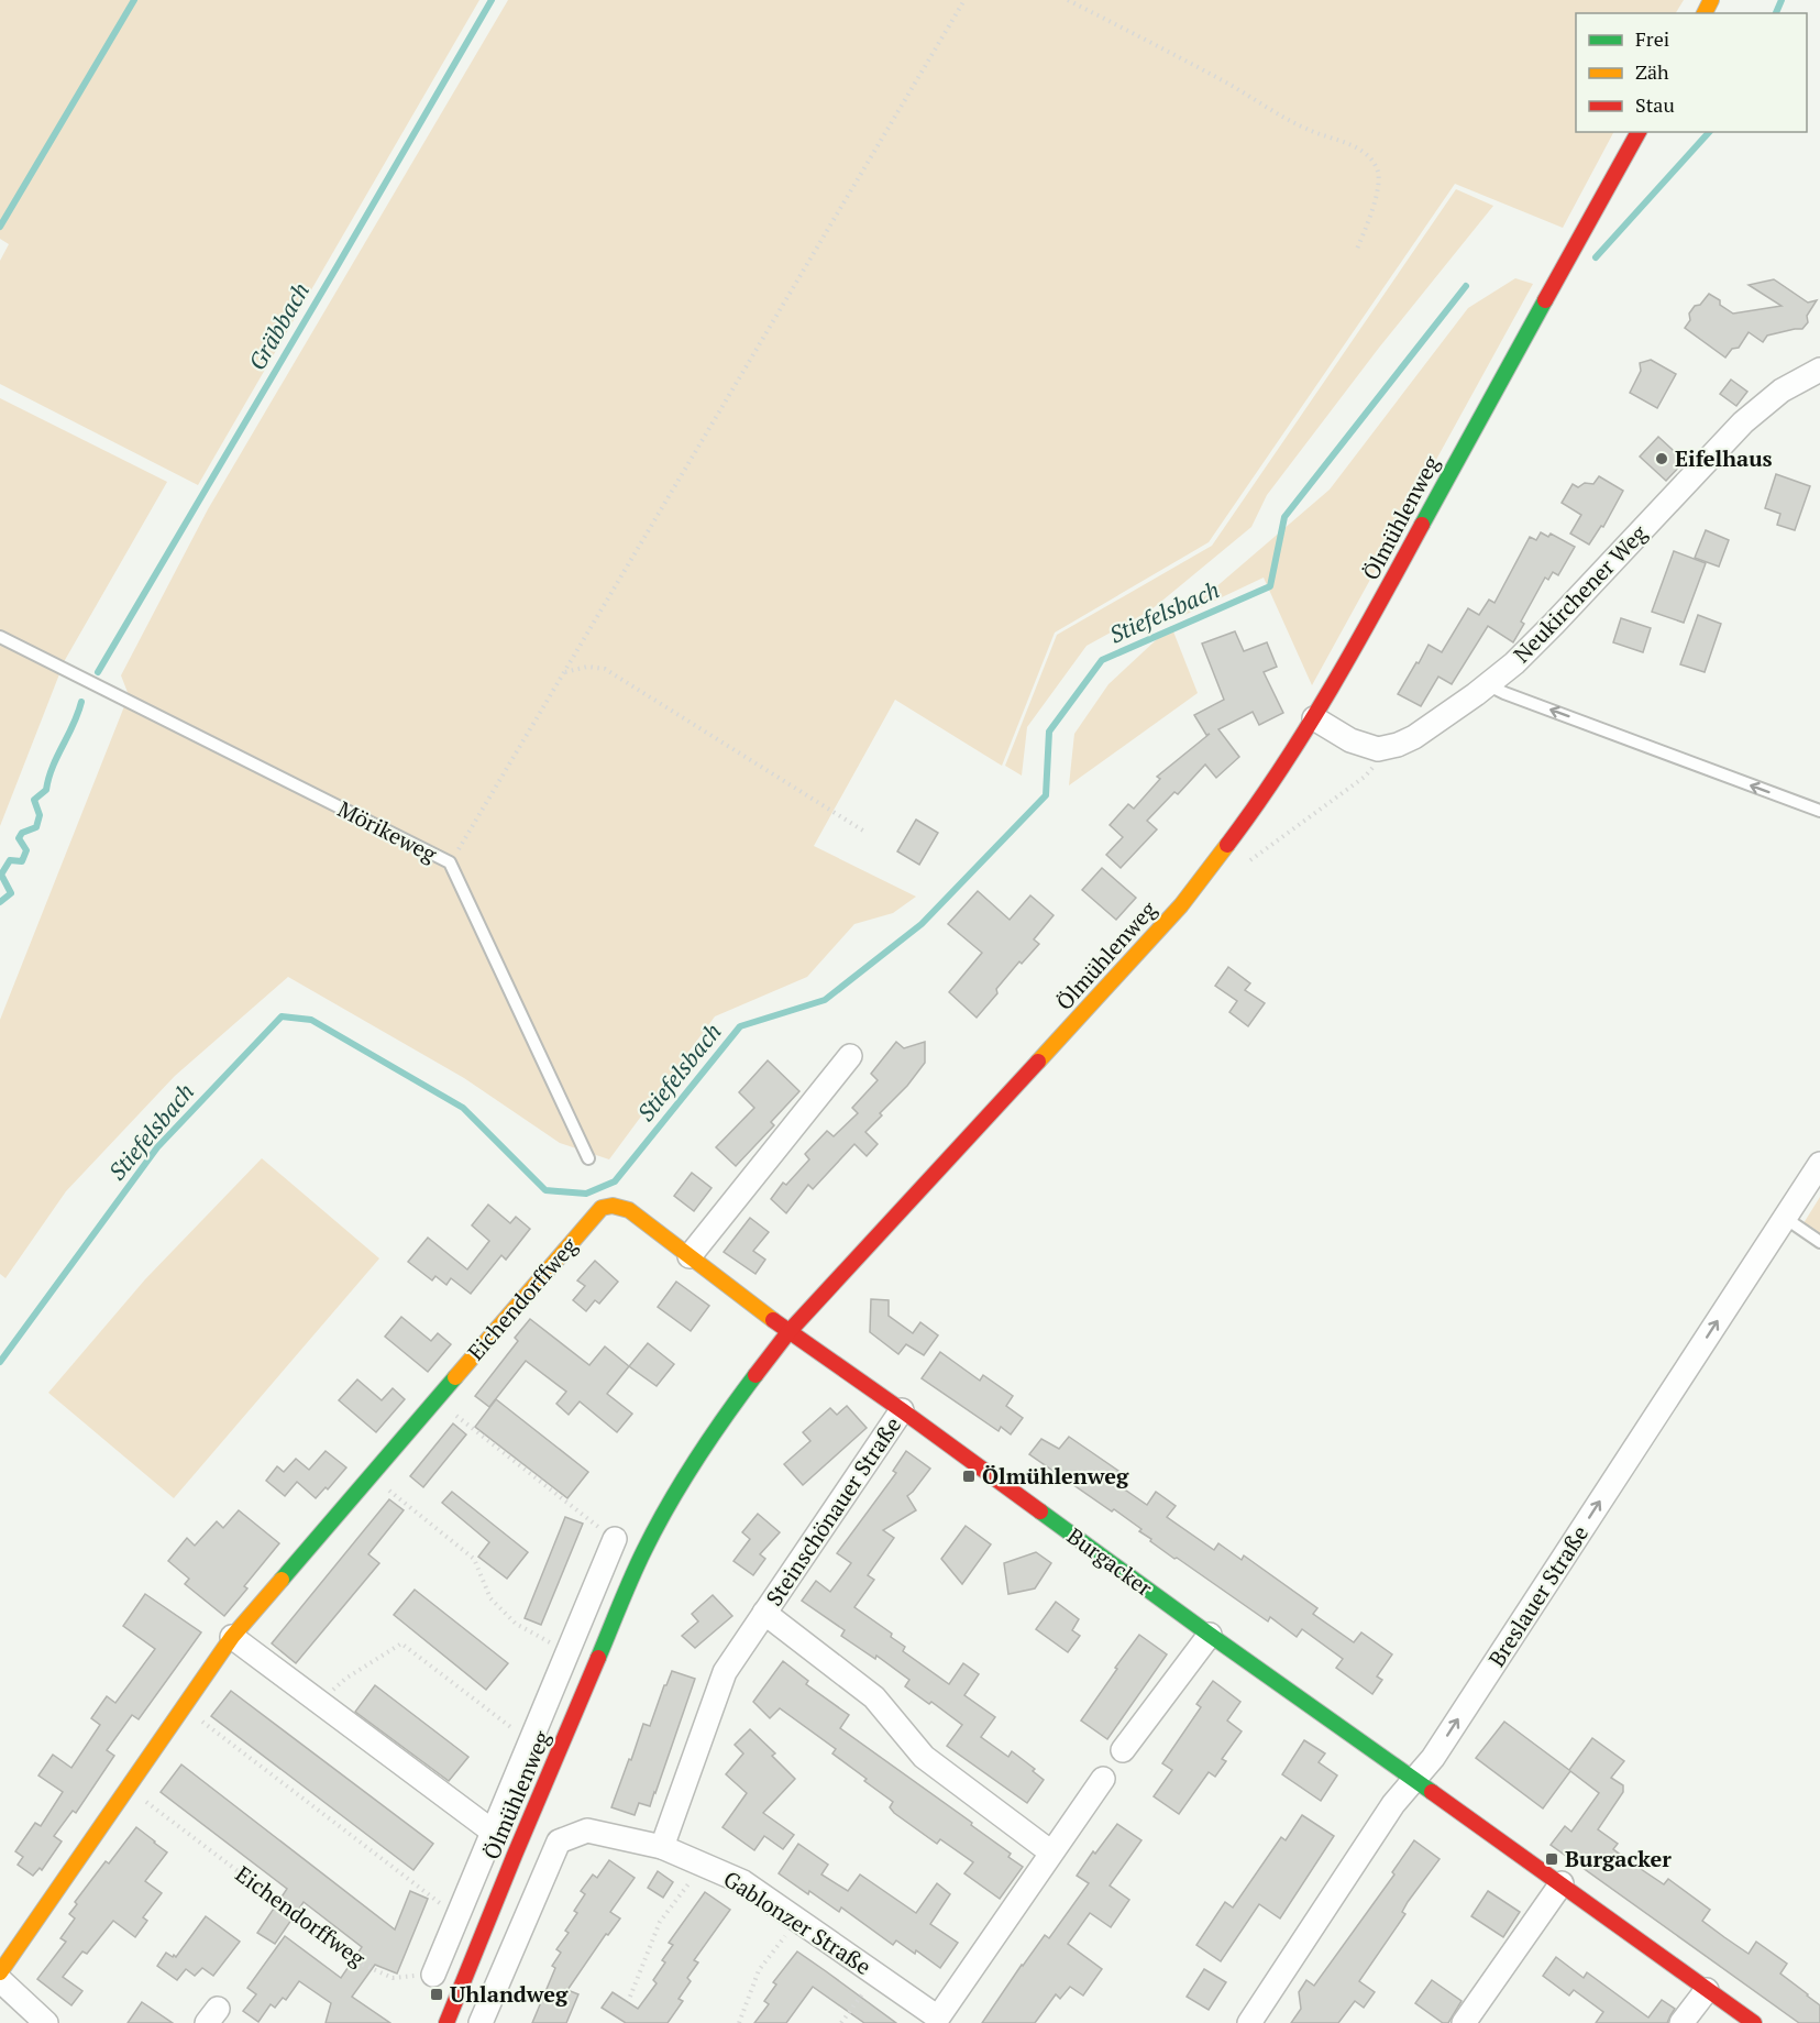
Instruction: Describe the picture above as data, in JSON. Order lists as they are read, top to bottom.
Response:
{
  "streets": {
    "street": [
      "Ölmühlenweg",
      "Neukirchener Weg",
      "Eichendorffweg",
      "Steinschönauer Straße",
      "Burgacker",
      "Breslauer Straße",
      "Gablonzer Straße"
    ],
    "lane": ["Mörikeweg"]
  },
  "crossings": [
    ["Ölmühlenweg", "Burgacker"],
    ["Steinschönauer Straße", "Burgacker"],
    ["Steinschönauer Straße", "Gablonzer Straße"],
    ["Burgacker", "Breslauer Straße"]
  ],
  "one_way": ["Breslauer Straße"],
  "water": ["Gräbbach", "Stiefelsbach"],
  "places": {
    "other": ["Eifelhaus"],
    "transit": ["Ölmühlenweg", "Burgacker", "Uhlandweg"]
  },
  "legend": ["Frei", "Zäh", "Stau"]
}
